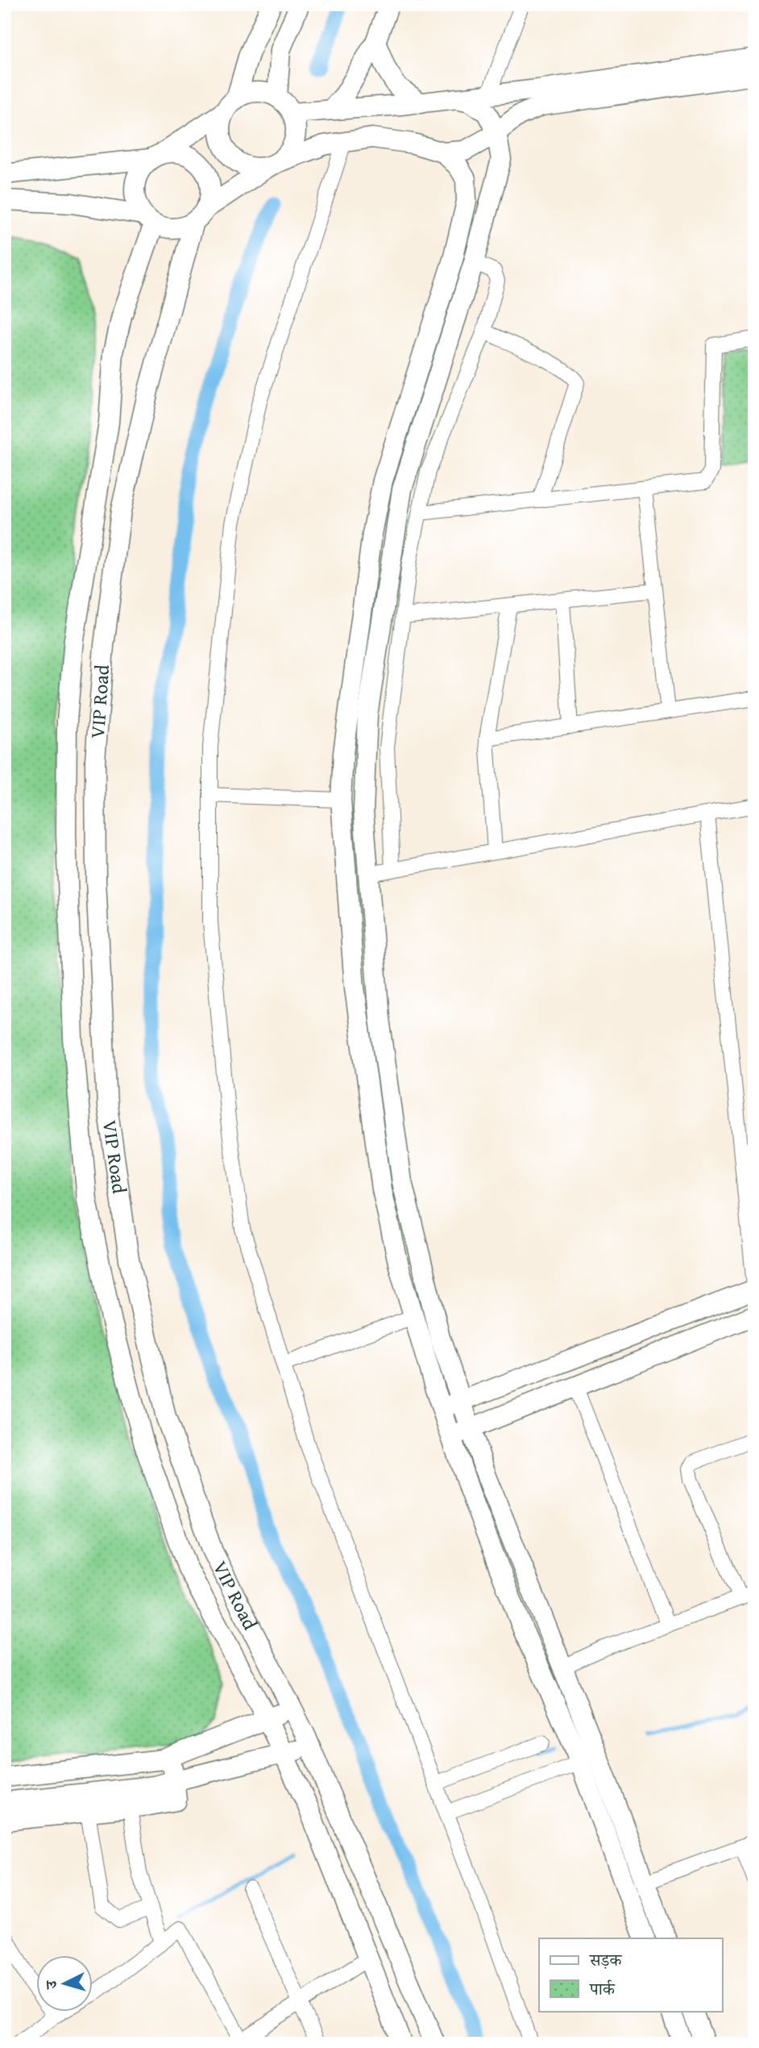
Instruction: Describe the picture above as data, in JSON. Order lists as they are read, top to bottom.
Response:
{
  "streets": {
    "street": ["VIP Road"]
  },
  "legend": ["सड़क", "पार्क"],
  "north": "left"
}
